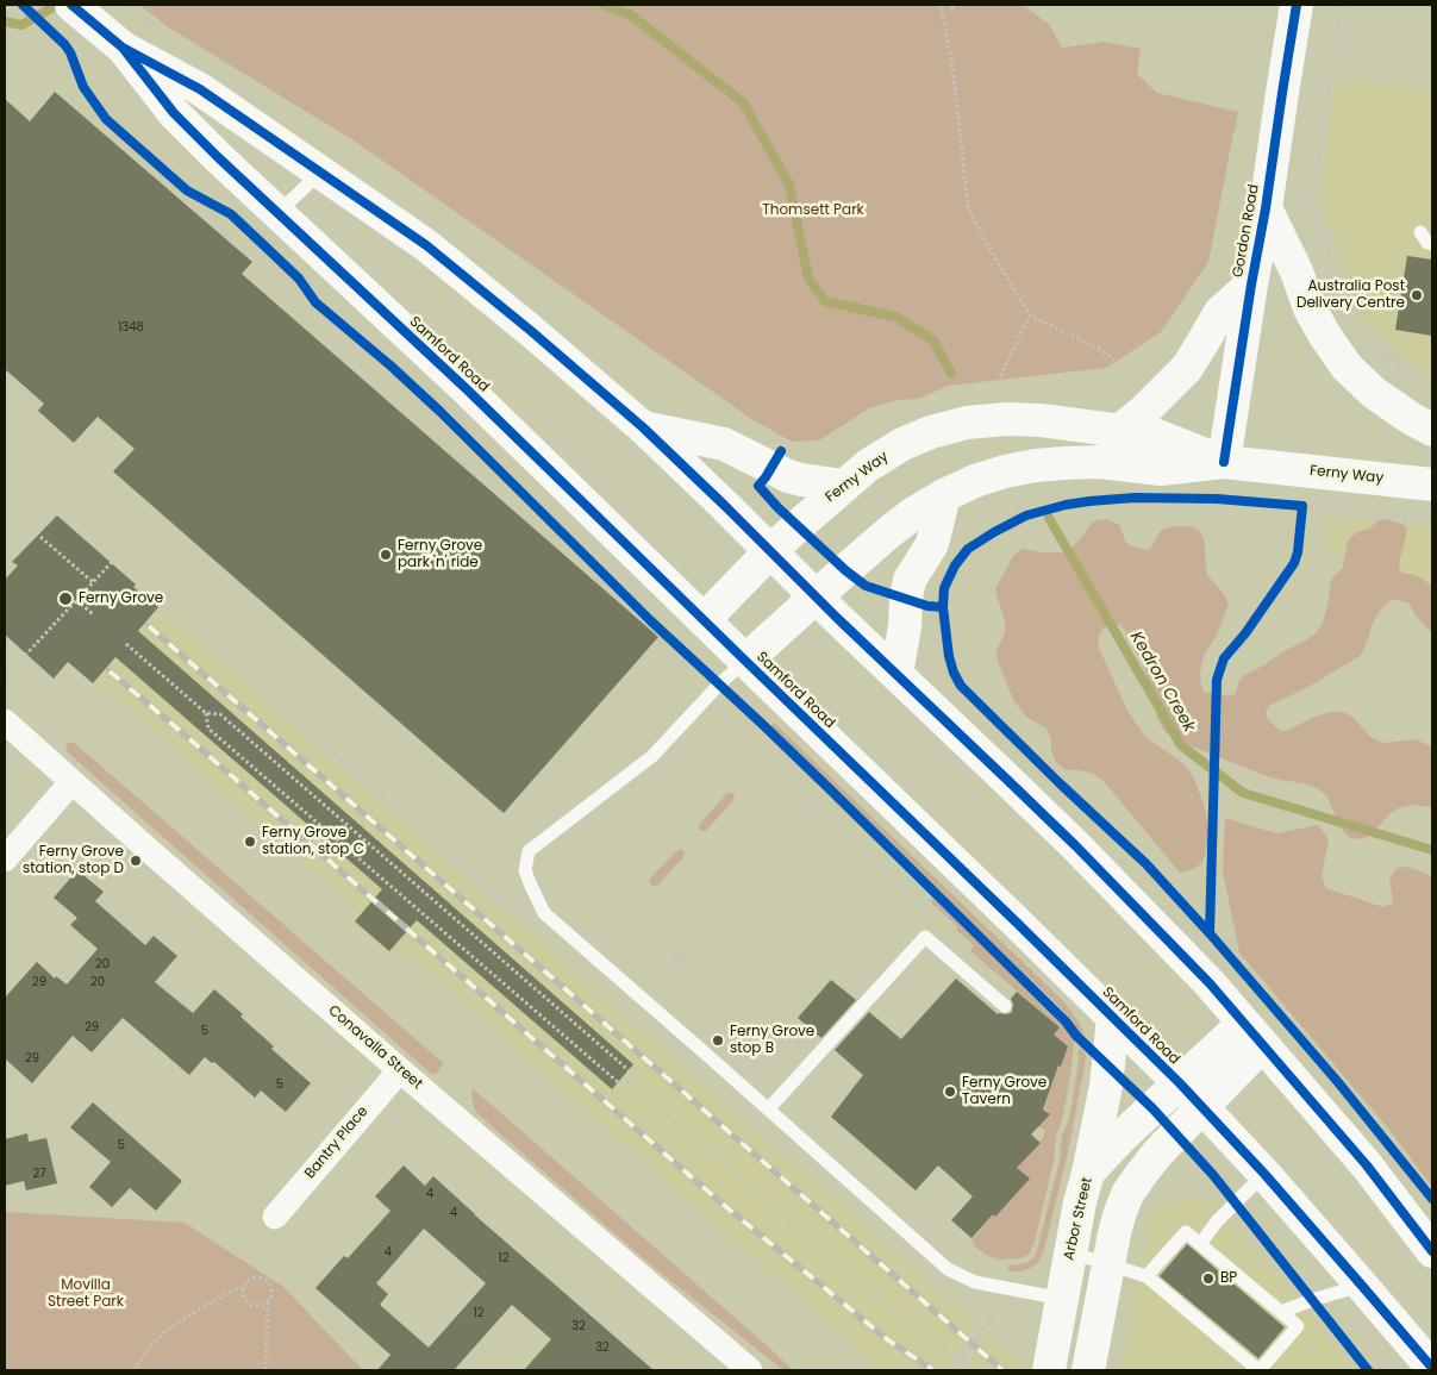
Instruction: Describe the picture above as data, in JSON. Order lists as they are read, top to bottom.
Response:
{
  "streets": {
    "main road": [
      "Gordon Road",
      "Samford Road",
      "Ferny Way",
      "Arbor Street"
    ],
    "street": ["Conavalla Street", "Bantry Place"]
  },
  "crossings": [
    ["Gordon Road", "Ferny Way"],
    ["Samford Road", "Ferny Way"],
    ["Samford Road", "Arbor Street"],
    ["Conavalla Street", "Bantry Place"]
  ],
  "water": ["Kedron Creek"],
  "parks": ["Thomsett Park", "Movilla Street Park"],
  "places": [
    "Australia Post Delivery Centre",
    "Ferny Grove park 'n' ride",
    "Ferny Grove",
    "Ferny Grove station, stop C",
    "Ferny Grove station, stop D",
    "Ferny Grove stop B",
    "Ferny Grove Tavern",
    "BP"
  ],
  "house_numbers": [
    "1348",
    "20",
    "29",
    "20",
    "29",
    "5",
    "29",
    "5",
    "5",
    "27",
    "4",
    "4",
    "4",
    "12",
    "12",
    "32",
    "32"
  ]
}
